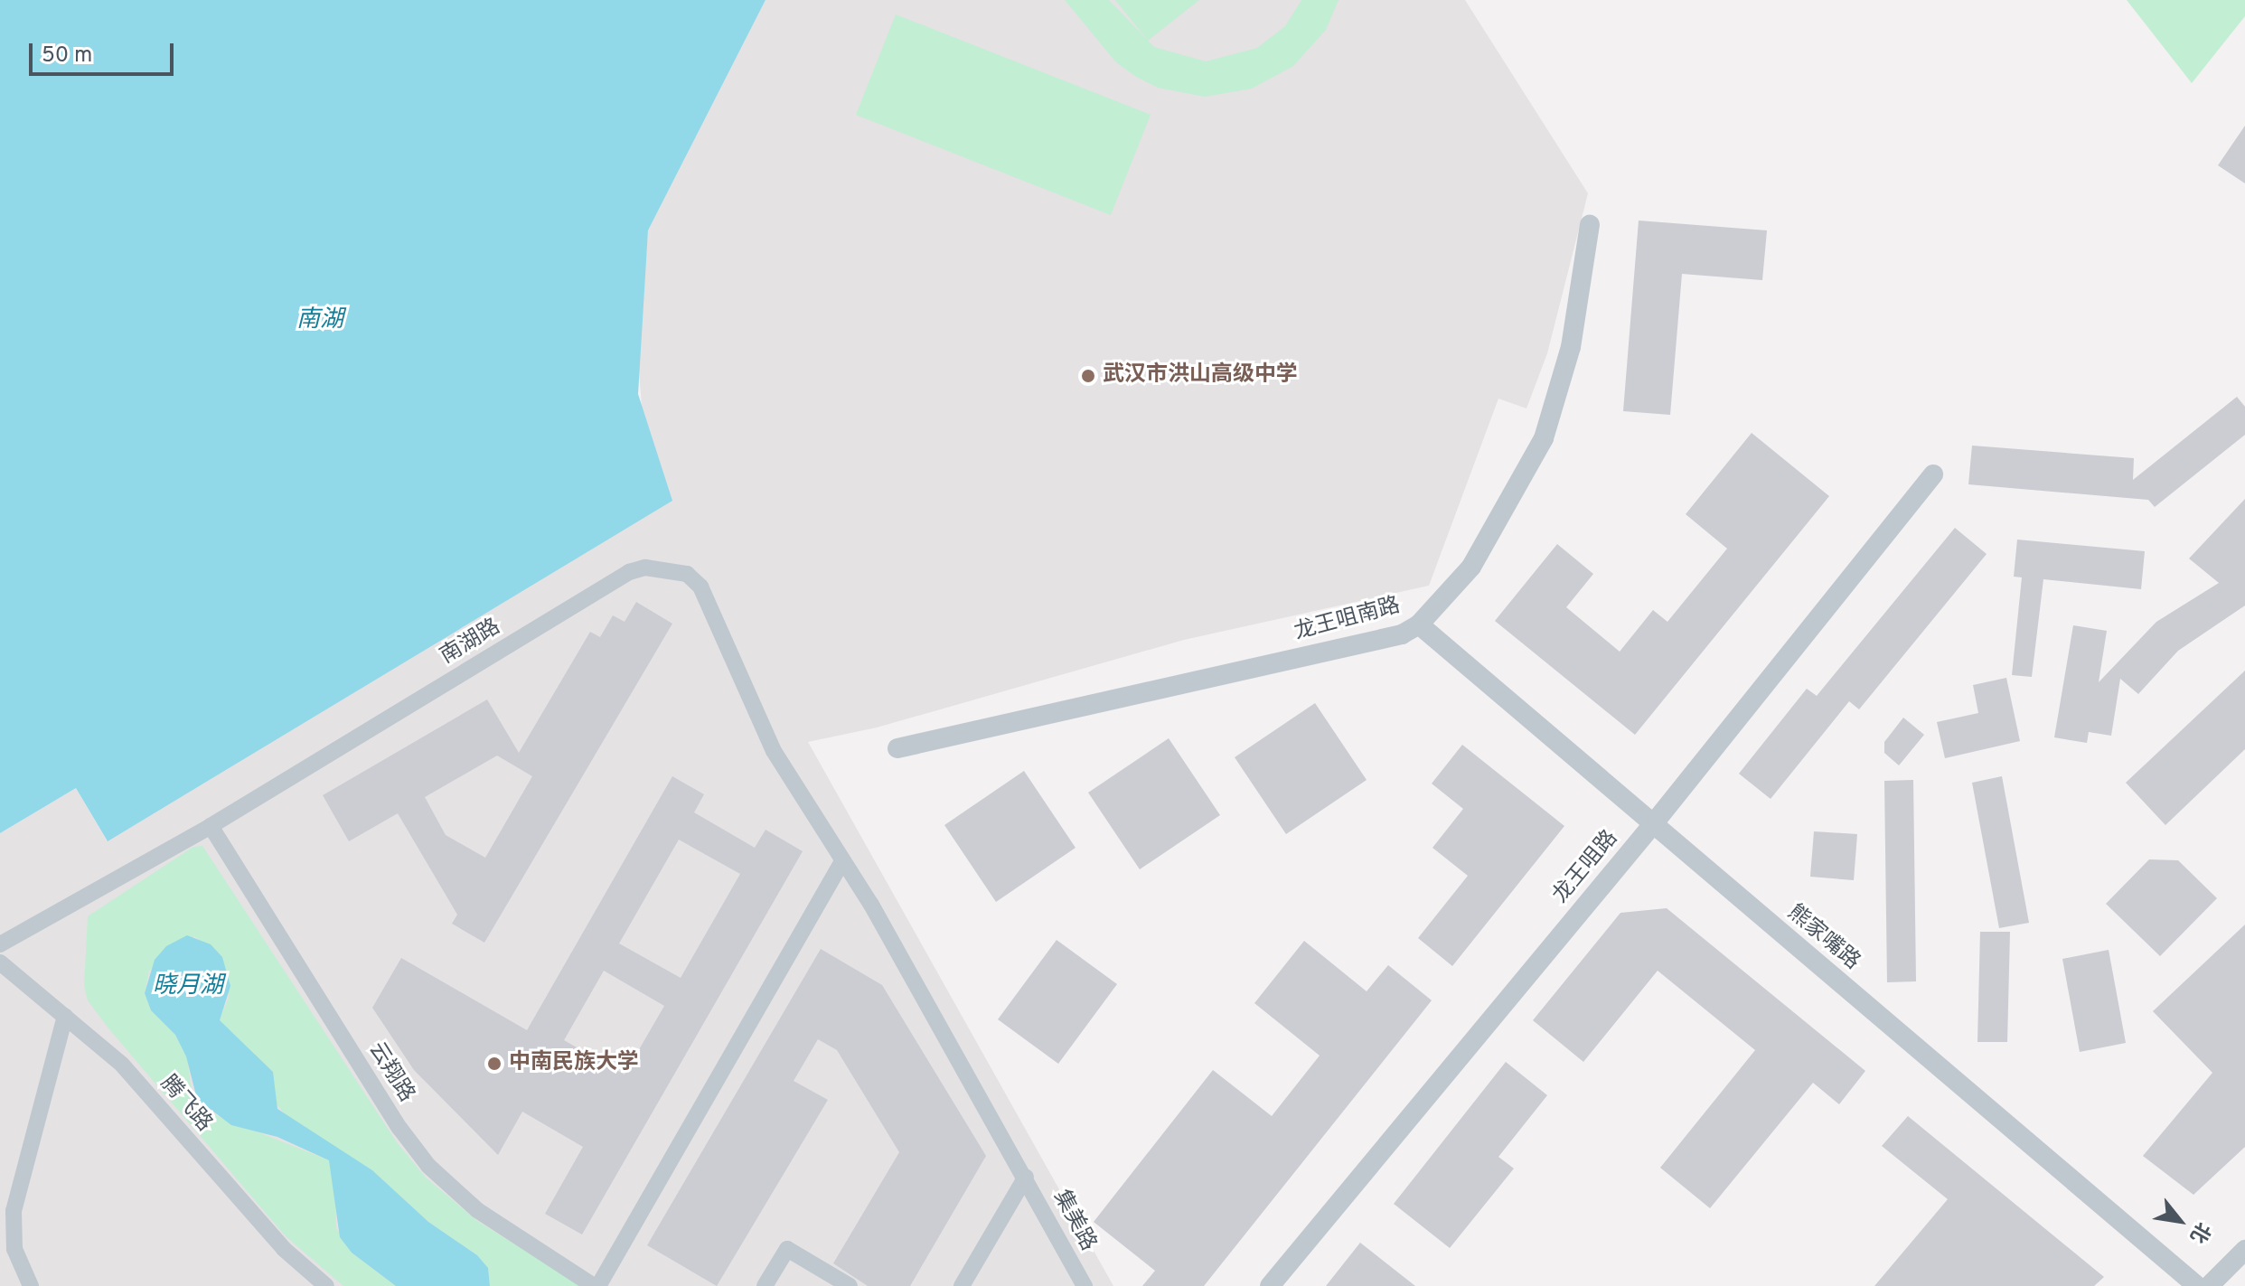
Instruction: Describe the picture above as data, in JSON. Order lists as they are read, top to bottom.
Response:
{
  "streets": {
    "street": [
      "龙王咀南路",
      "南湖路",
      "龙王咀路",
      "熊家嘴路",
      "云翔路",
      "腾飞路",
      "集美路"
    ]
  },
  "crossings": [
    ["龙王咀南路", "熊家嘴路"],
    ["南湖路", "云翔路"],
    ["南湖路", "集美路"],
    ["龙王咀路", "熊家嘴路"]
  ],
  "water": ["南湖", "晓月湖"],
  "places": ["武汉市洪山高级中学", "中南民族大学"],
  "scale_bar": "50 m",
  "north": "bottom right"
}
